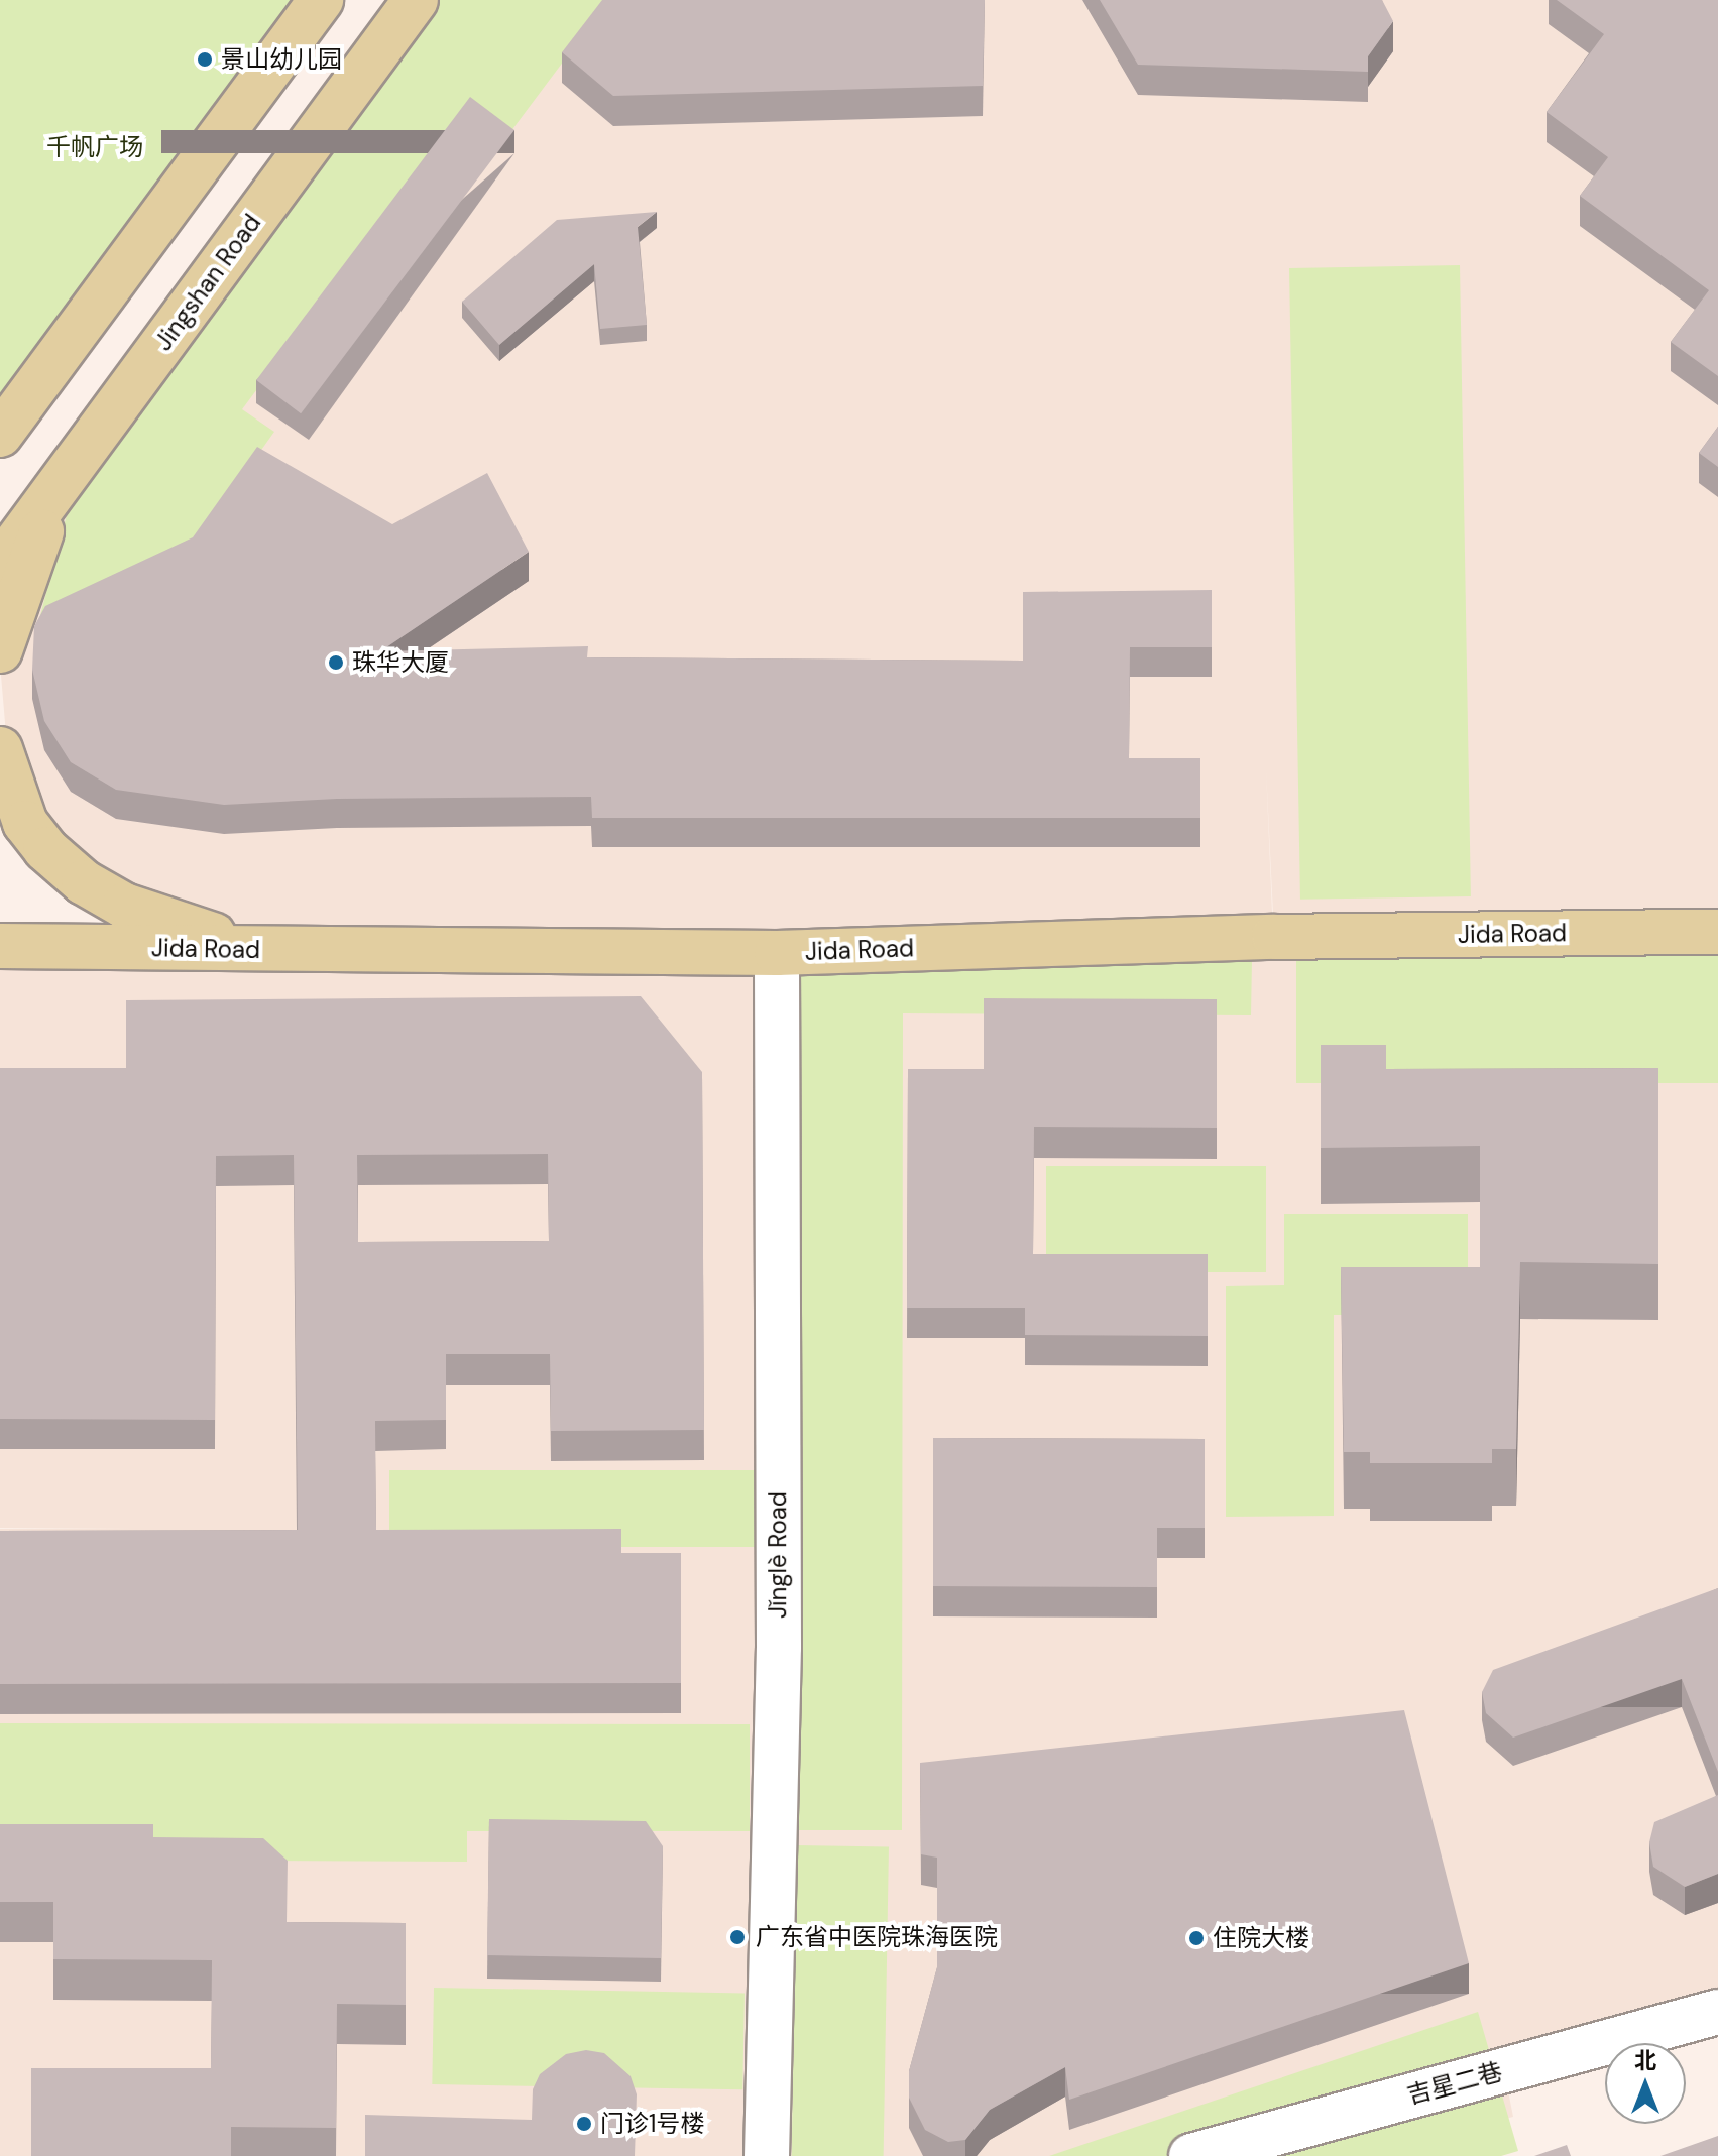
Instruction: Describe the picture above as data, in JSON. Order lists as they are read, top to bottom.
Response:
{
  "streets": {
    "main road": ["Jingshan Road", "Jida Road"],
    "street": ["Jǐnglè Road", "吉星二巷"]
  },
  "crossings": [
    ["Jida Road", "Jǐnglè Road"]
  ],
  "parks": ["千帆广场"],
  "places": [
    "景山幼儿园",
    "珠华大厦",
    "广东省中医院珠海医院",
    "住院大楼",
    "门诊1号楼"
  ],
  "north": "top"
}
